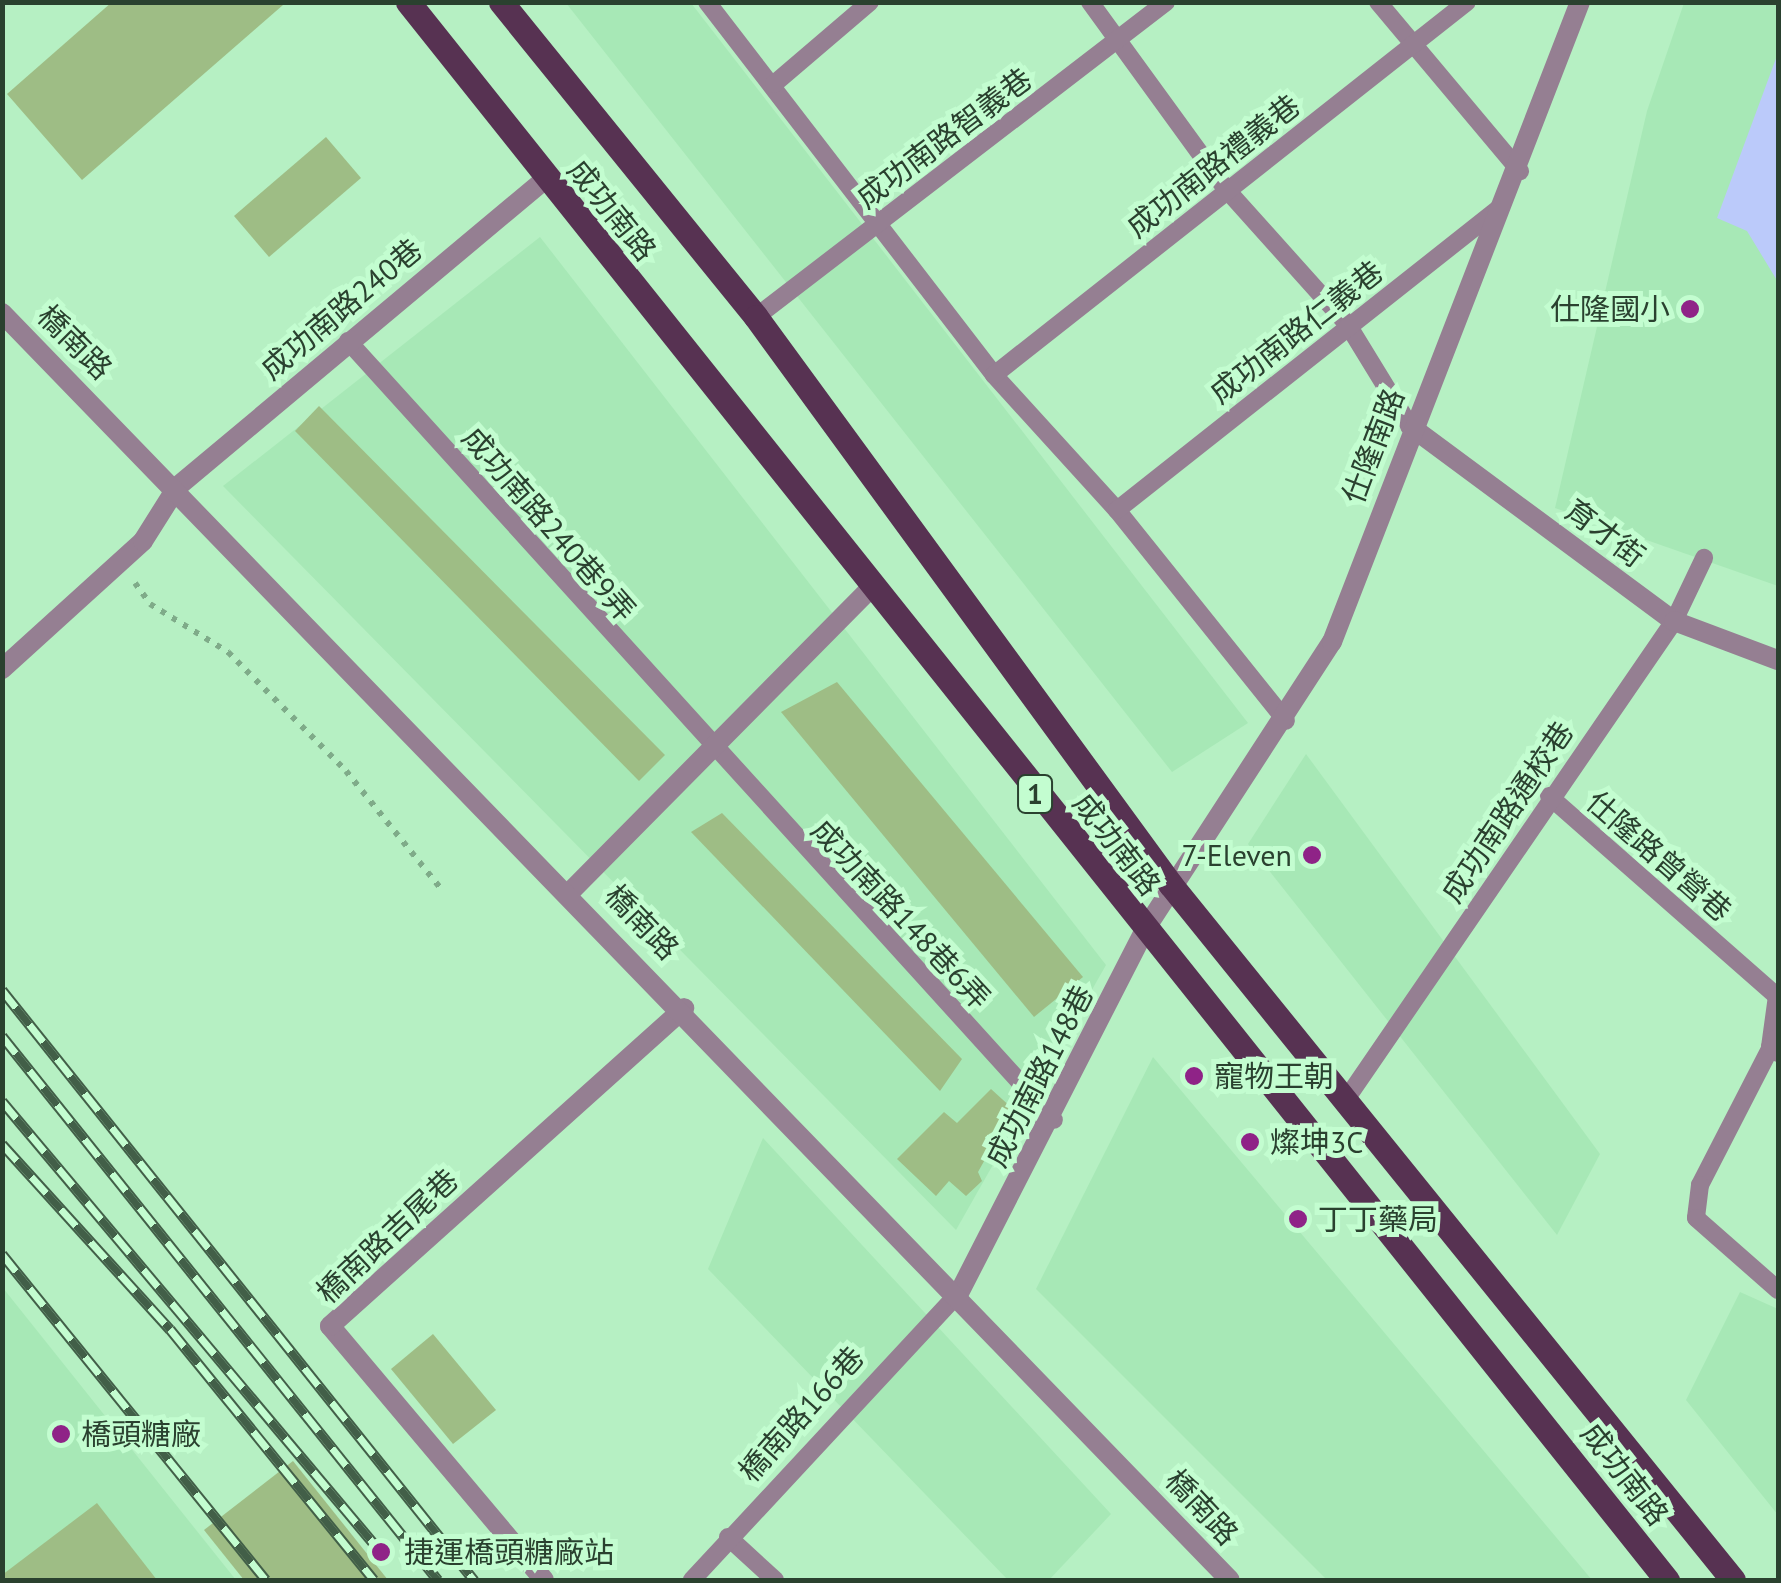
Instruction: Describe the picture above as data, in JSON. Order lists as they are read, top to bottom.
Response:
{
  "streets": {
    "main road": ["成功南路", "1"],
    "street": [
      "成功南路240巷",
      "橋南路",
      "仕隆南路",
      "育才街",
      "成功南路148巷",
      "橋南路吉尾巷"
    ],
    "lane": [
      "成功南路智義巷",
      "成功南路禮義巷",
      "成功南路仁義巷",
      "成功南路240巷9弄",
      "成功南路通校巷",
      "仕隆路曾營巷",
      "成功南路148巷6弄",
      "橋南路166巷"
    ]
  },
  "crossings": [
    ["成功南路智義巷", "成功南路"],
    ["成功南路", "成功南路240巷"],
    ["成功南路", "仕隆南路"],
    ["成功南路", "成功南路通校巷"],
    ["成功南路", "成功南路148巷"],
    ["成功南路240巷", "橋南路"],
    ["成功南路240巷", "成功南路240巷9弄"],
    ["成功南路仁義巷", "仕隆南路"],
    ["橋南路", "成功南路148巷"],
    ["橋南路", "橋南路吉尾巷"],
    ["橋南路", "橋南路166巷"],
    ["仕隆南路", "育才街"],
    ["仕隆南路", "成功南路148巷"],
    ["成功南路240巷9弄", "成功南路148巷6弄"],
    ["育才街", "成功南路通校巷"],
    ["成功南路通校巷", "仕隆路曾營巷"],
    ["成功南路148巷6弄", "成功南路148巷"],
    ["成功南路148巷", "橋南路166巷"]
  ],
  "places": [
    "仕隆國小",
    "7-Eleven",
    "寵物王朝",
    "燦坤3C",
    "丁丁藥局",
    "橋頭糖廠",
    "捷運橋頭糖廠站"
  ]
}
